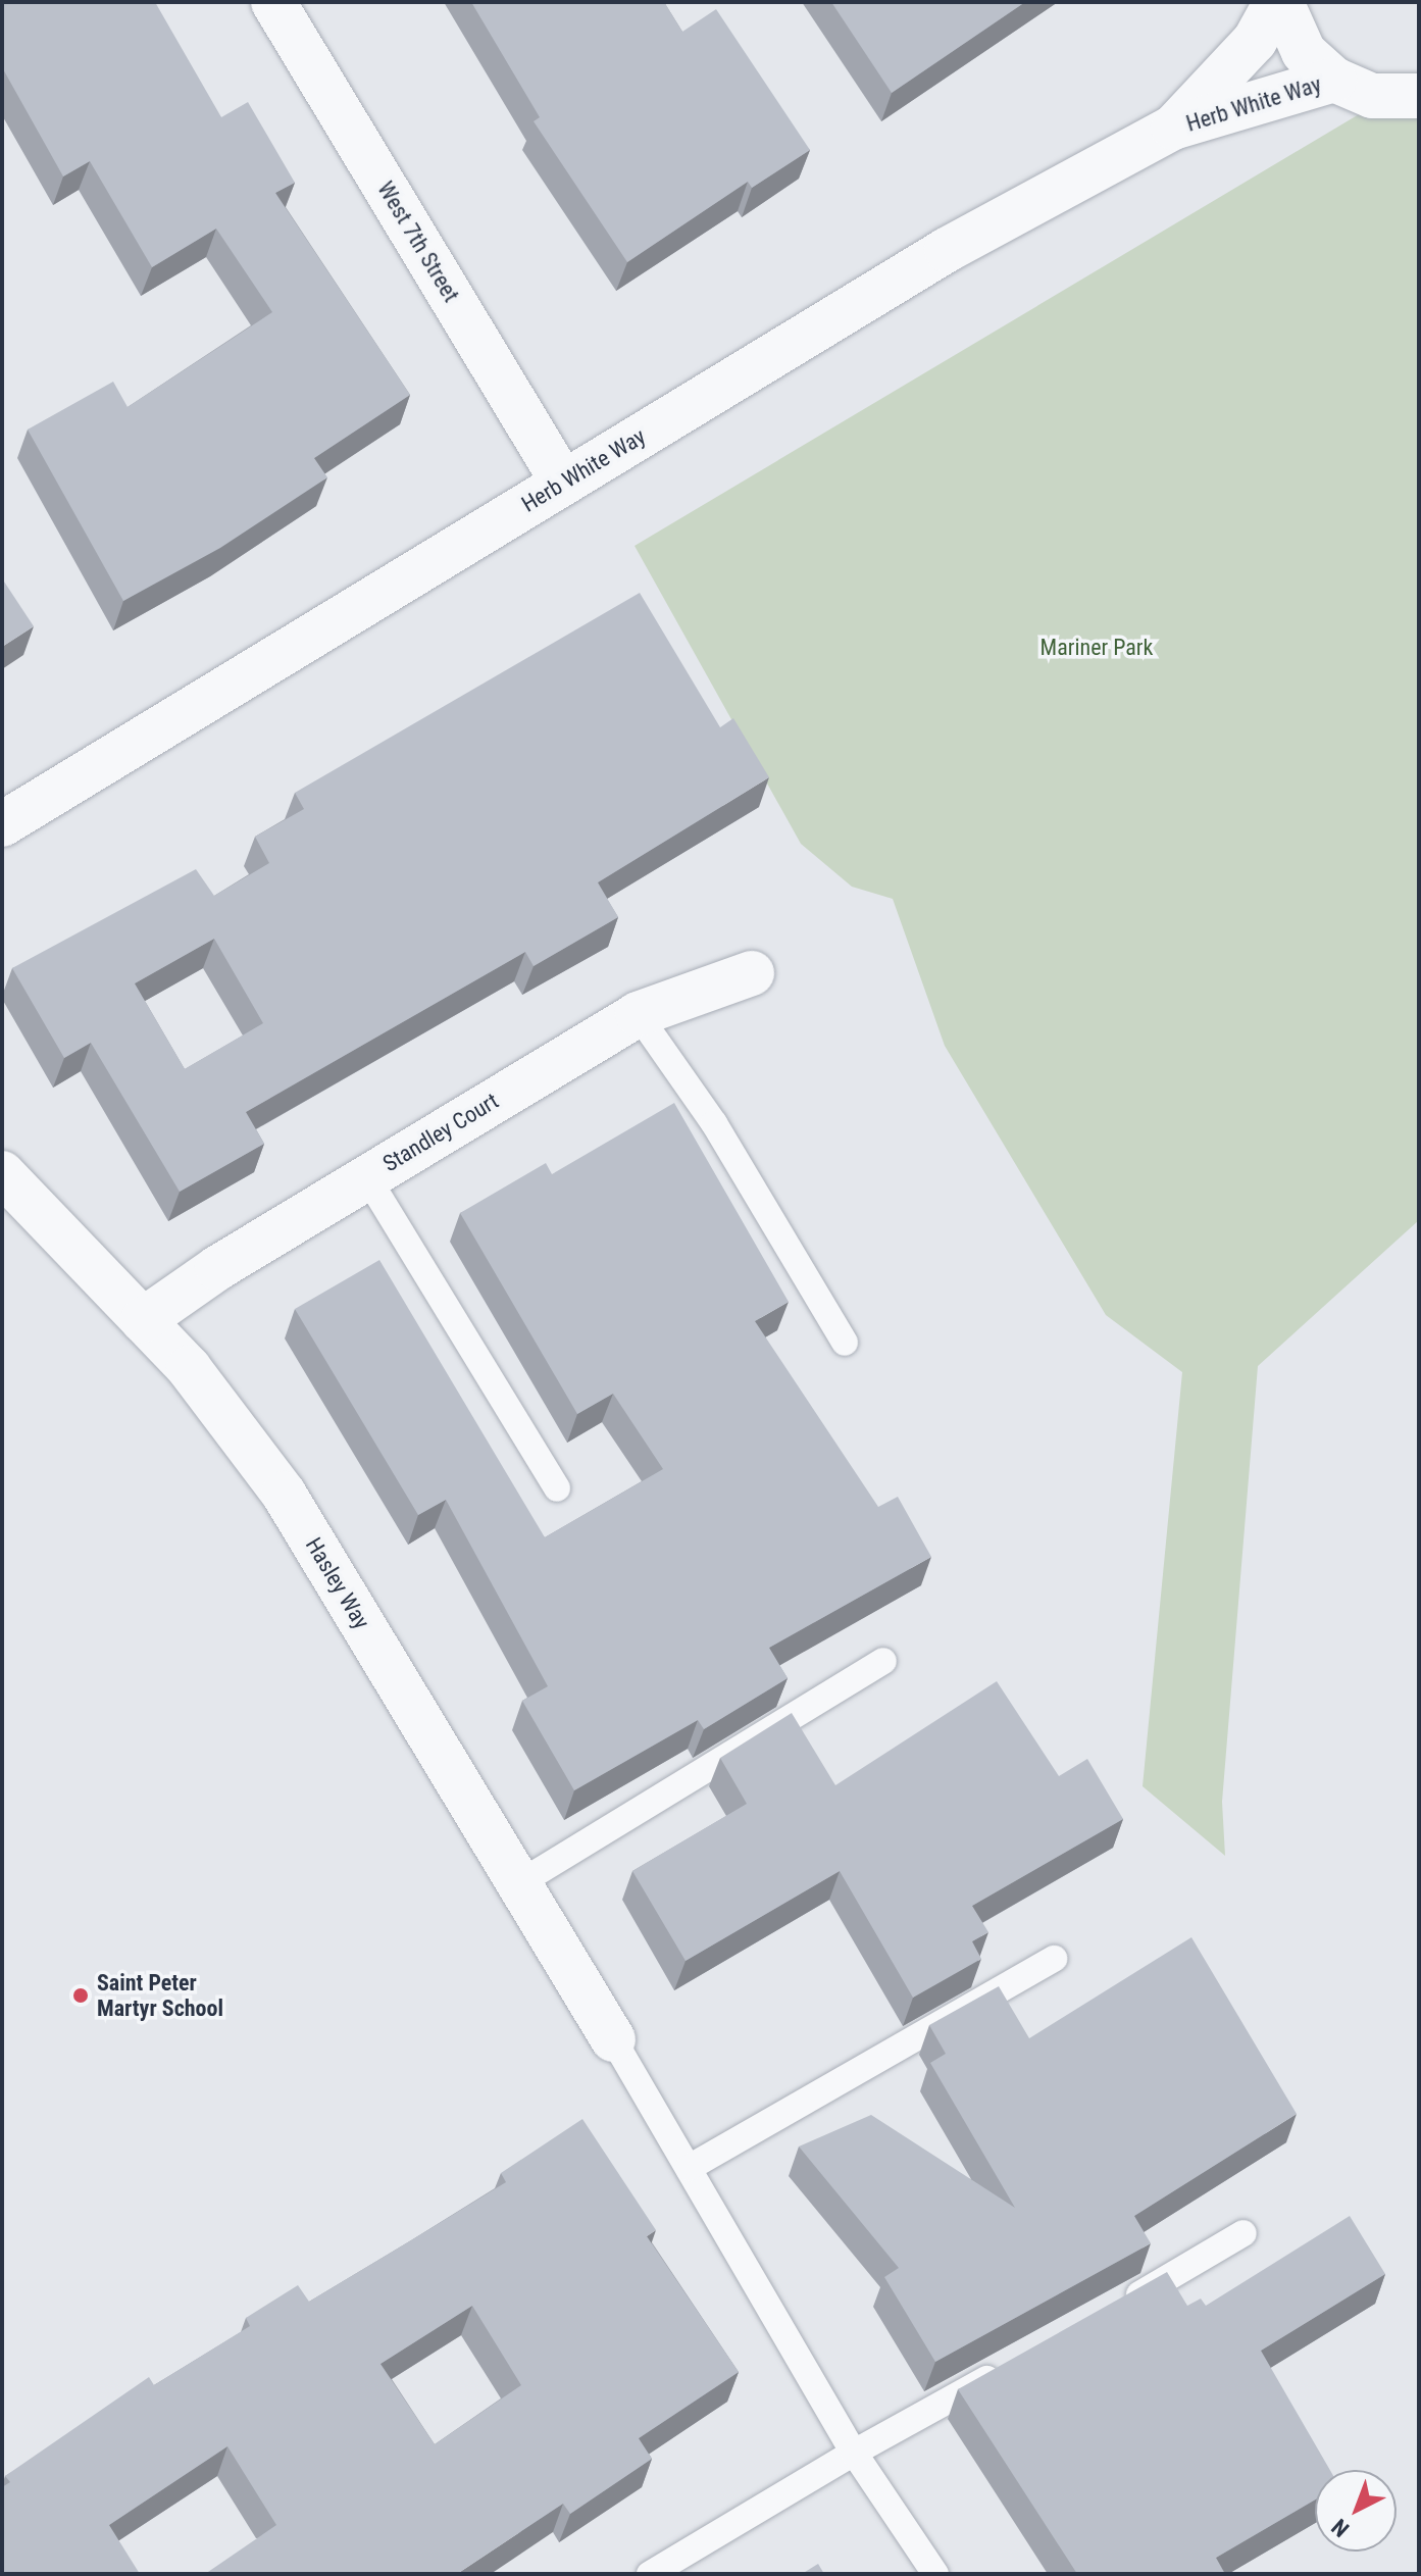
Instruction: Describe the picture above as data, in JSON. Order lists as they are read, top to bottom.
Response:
{
  "streets": {
    "street": [
      "Herb White Way",
      "West 7th Street",
      "Standley Court",
      "Hasley Way"
    ]
  },
  "crossings": [
    ["Herb White Way", "West 7th Street"],
    ["Standley Court", "Hasley Way"]
  ],
  "parks": ["Mariner Park"],
  "places": ["Saint Peter Martyr School"],
  "north": "bottom left"
}
